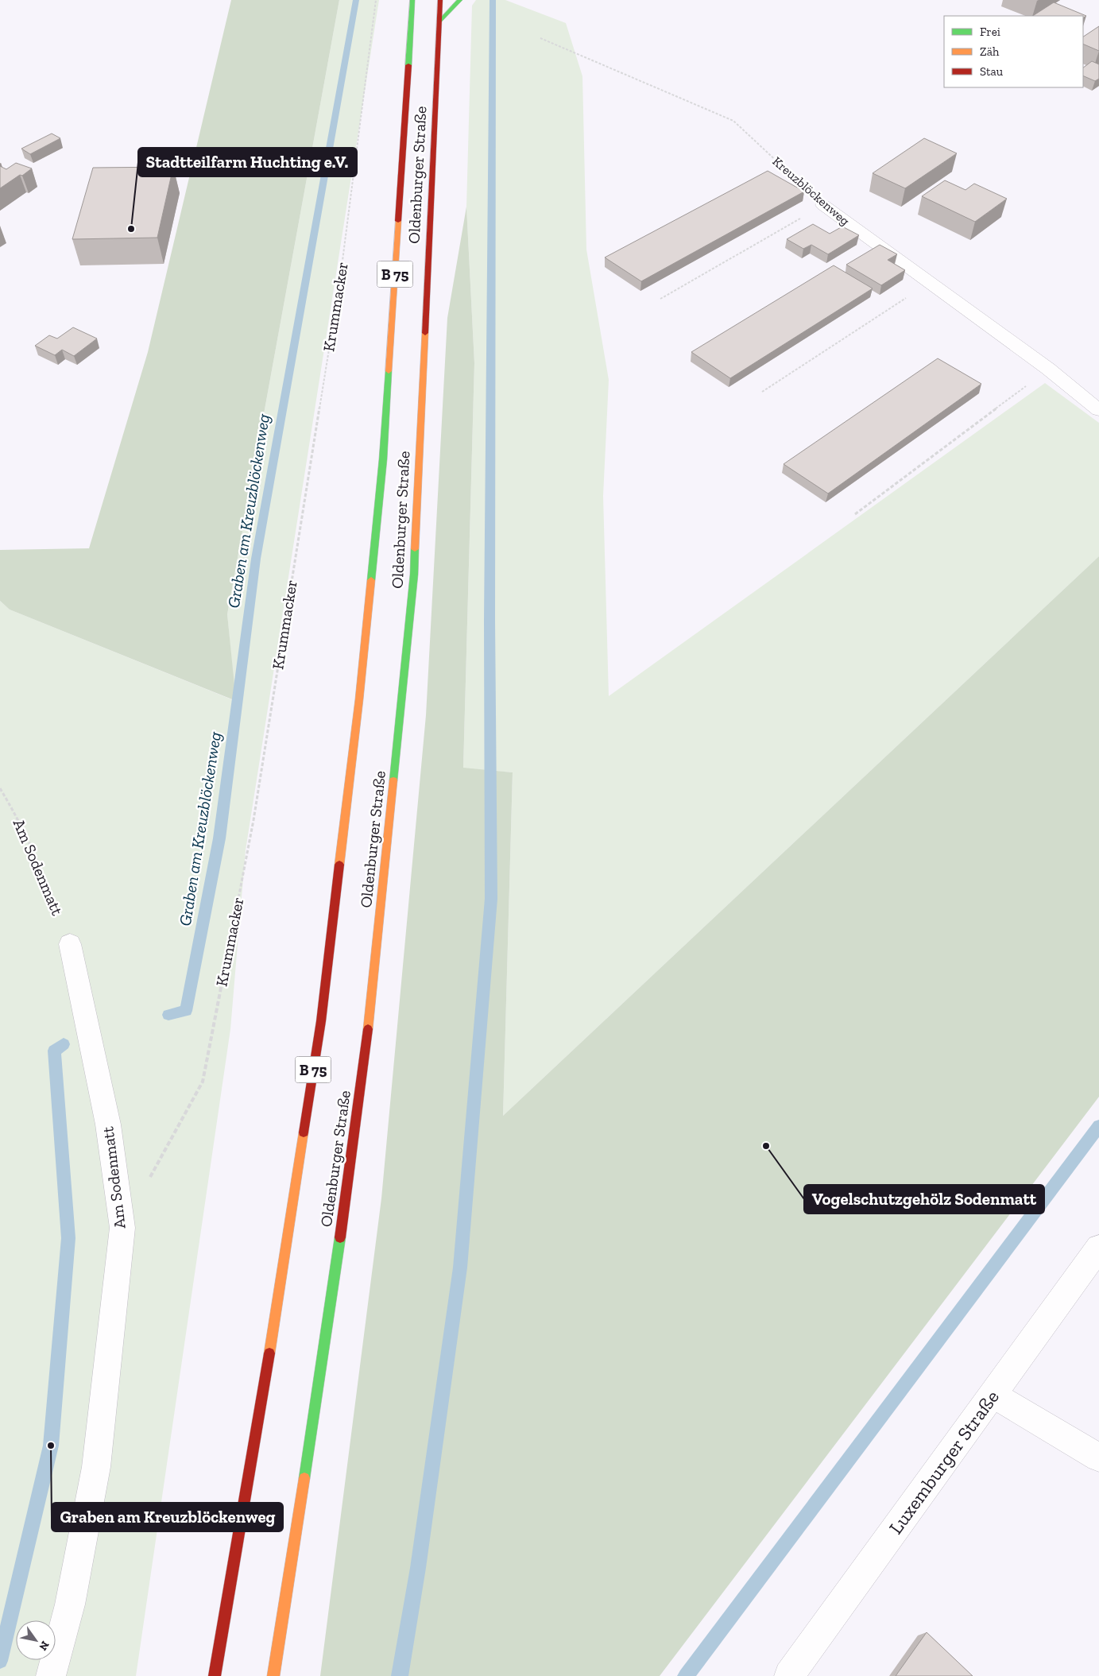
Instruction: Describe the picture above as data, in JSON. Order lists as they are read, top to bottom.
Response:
{
  "streets": {
    "highway": ["Oldenburger Straße", "B 75"],
    "street": ["Kreuzblöckenweg", "Am Sodenmatt", "Luxemburger Straße"],
    "path": ["Krummacker"]
  },
  "water": ["Graben am Kreuzblöckenweg"],
  "places": ["Stadtteilfarm Huchting e.V.", "Vogelschutzgehölz Sodenmatt", "Graben am Kreuzblöckenweg"],
  "legend": ["Frei", "Zäh", "Stau"],
  "north": "bottom right"
}
